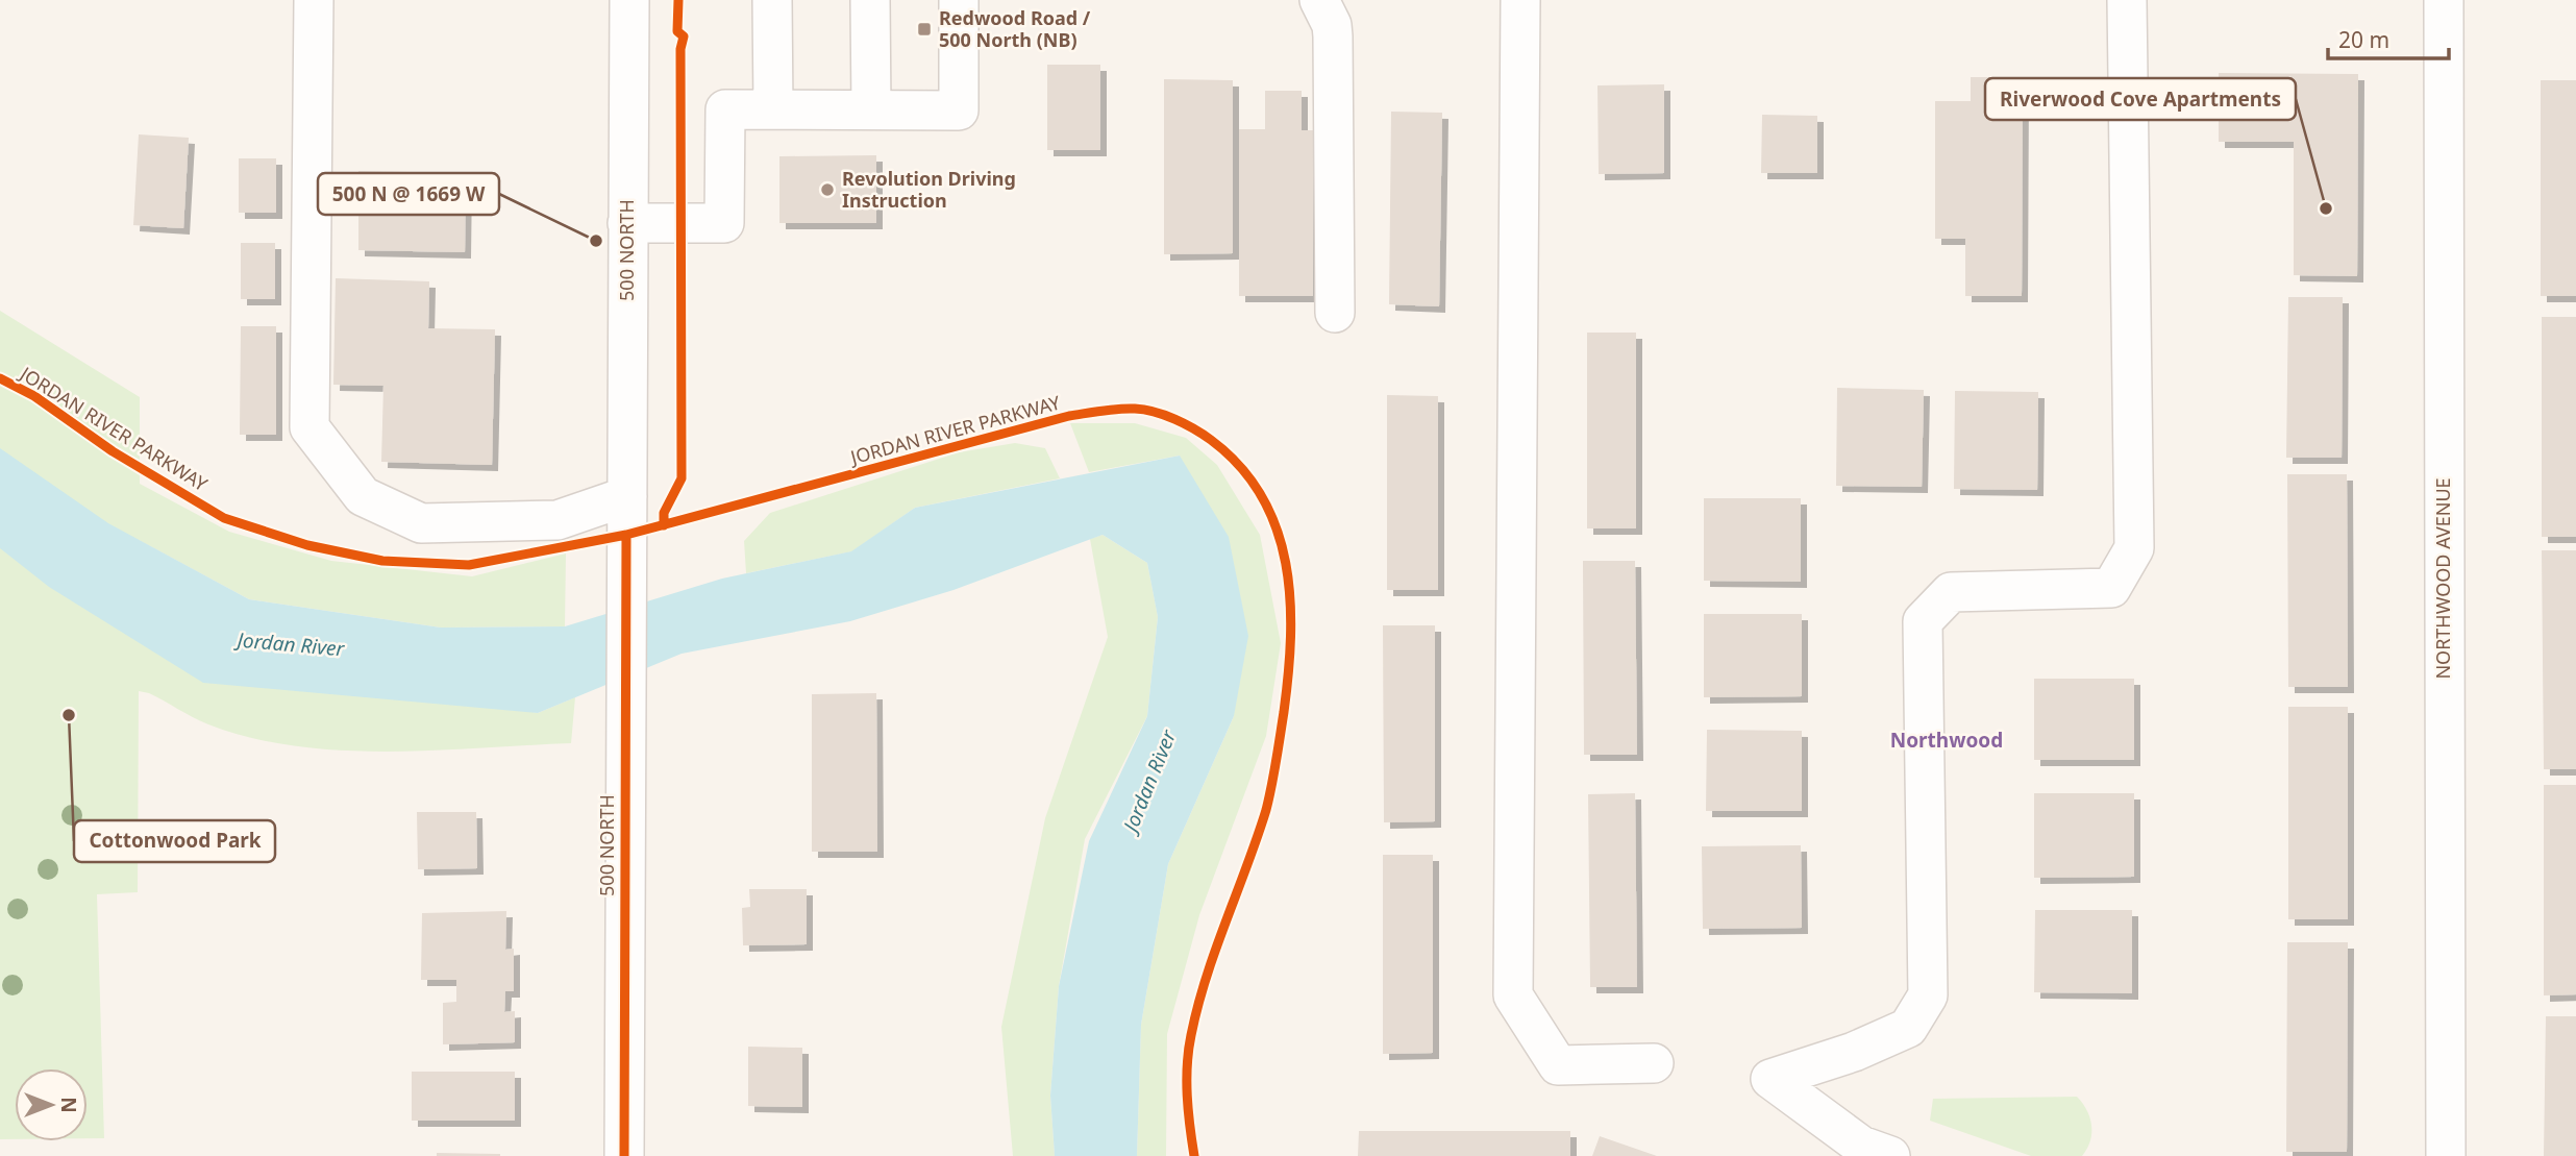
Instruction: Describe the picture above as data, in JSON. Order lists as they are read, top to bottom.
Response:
{
  "streets": {
    "street": ["500 NORTH", "NORTHWOOD AVENUE"],
    "cycle path": ["JORDAN RIVER PARKWAY"]
  },
  "districts": ["Northwood"],
  "water": ["Jordan River"],
  "places": {
    "transit": ["Redwood Road / 500 North (NB)"],
    "other": [
      "Revolution Driving Instruction",
      "Riverwood Cove Apartments",
      "500 N @ 1669 W",
      "Cottonwood Park"
    ]
  },
  "scale_bar": "20 m",
  "north": "right"
}
